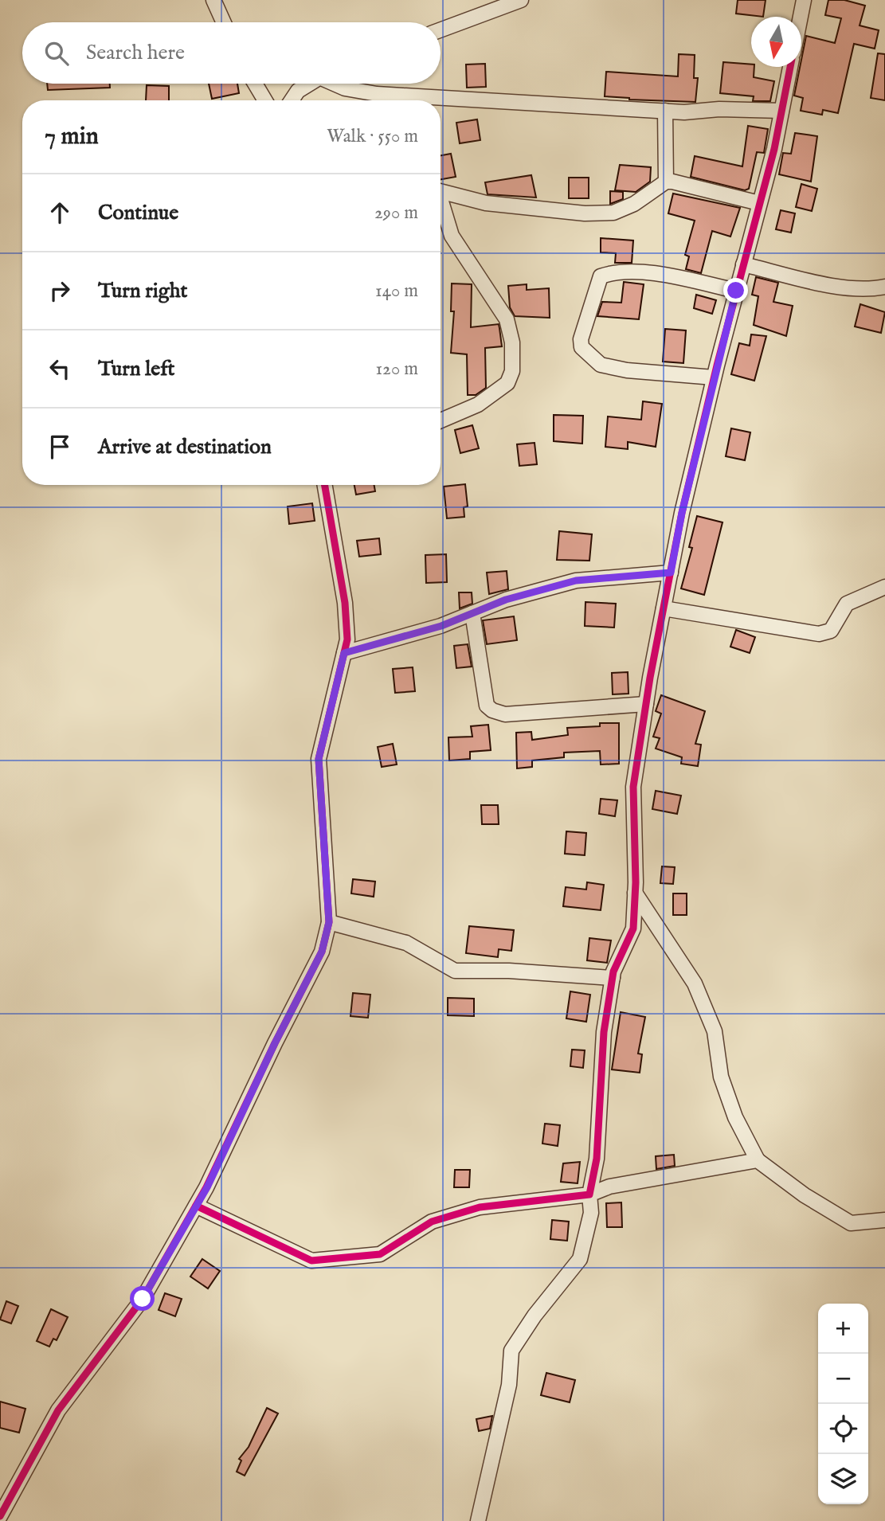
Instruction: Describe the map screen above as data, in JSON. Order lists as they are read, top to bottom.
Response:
{
  "north": "bottom",
  "page": {
    "search": "Search here",
    "heading": ["7 min", "Walk · 550 m"],
    "list": [
      ["Continue", "290 m"],
      ["Turn right", "140 m"],
      ["Turn left", "120 m"],
      "Arrive at destination"
    ],
    "map_buttons": ["+", "−"]
  }
}
